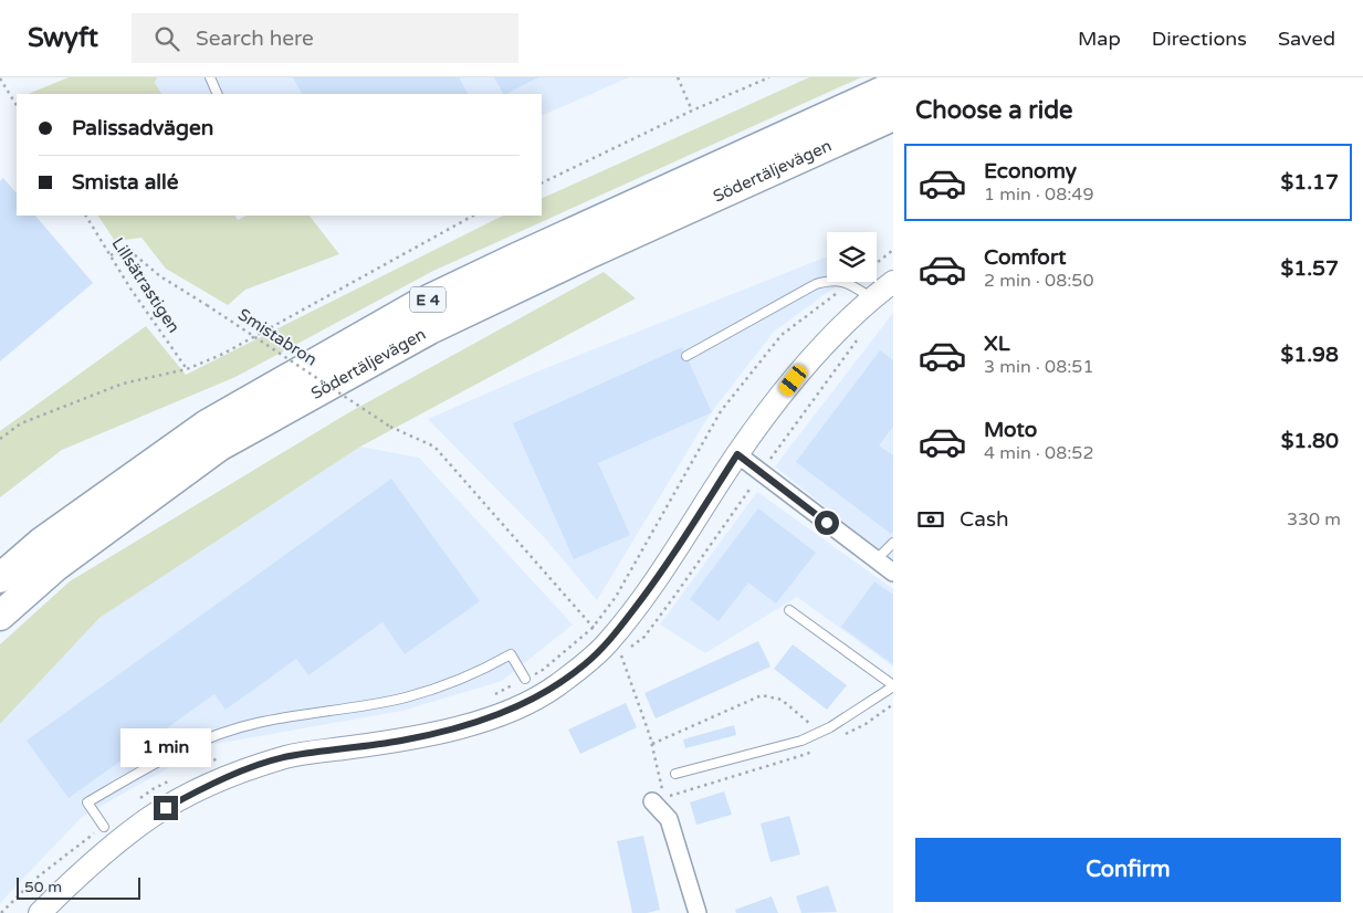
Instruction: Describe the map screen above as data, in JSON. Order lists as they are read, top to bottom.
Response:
{
  "streets": {
    "highway": ["Södertäljevägen", "E 4"],
    "path": ["Lillsätrastigen", "Smistabron"]
  },
  "crossings": [
    ["Lillsätrastigen", "Smistabron"]
  ],
  "scale_bar": "50 m",
  "page": {
    "header": "Swyft",
    "search": "Search here",
    "nav": ["Map", "Directions", "Saved"],
    "heading": "Choose a ride",
    "banner": ["Palissadvägen", "Smista allé"],
    "list": [
      {
        "name": "Economy",
        "note": "1 min · 08:49",
        "value": "$1.17"
      },
      {
        "name": "Comfort",
        "note": "2 min · 08:50",
        "value": "$1.57"
      },
      {
        "name": "XL",
        "note": "3 min · 08:51",
        "value": "$1.98"
      },
      {
        "name": "Moto",
        "note": "4 min · 08:52",
        "value": "$1.80"
      }
    ],
    "pay": ["Cash", "330 m"],
    "bubble": "1 min",
    "buttons": "Confirm",
    "scale": "50 m"
  }
}
